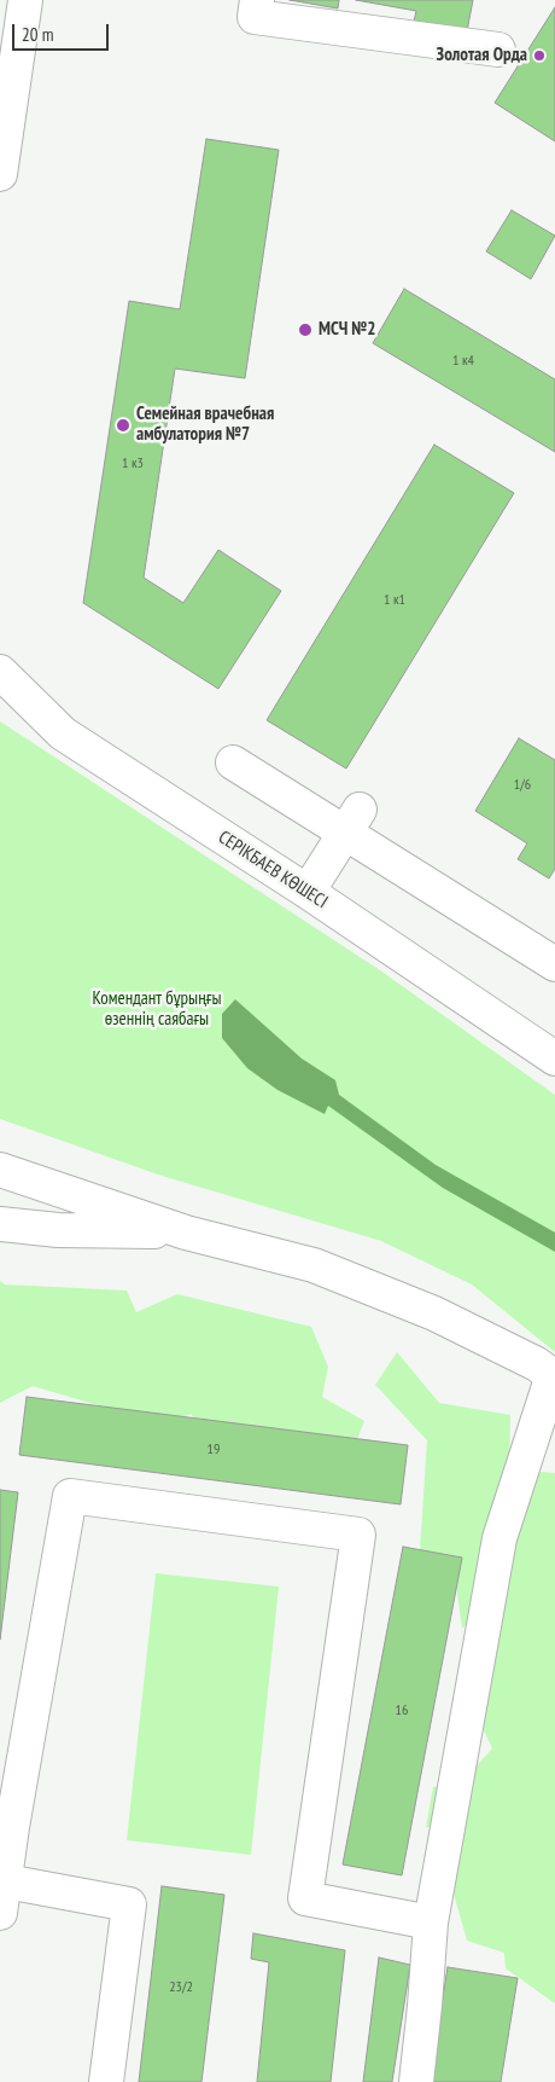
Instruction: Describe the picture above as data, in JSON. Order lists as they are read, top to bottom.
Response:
{
  "streets": {
    "street": ["СЕРІКБАЕВ КӨШЕСІ"]
  },
  "parks": ["Комендант бұрыңғы өзеннің саябағы"],
  "places": ["Золотая Орда", "МСЧ №2", "Семейная врачебная амбулатория №7"],
  "house_numbers": [
    "1 к4",
    "1 к3",
    "1 к1",
    "1/6",
    "19",
    "16",
    "23/2"
  ],
  "scale_bar": "20 m"
}
